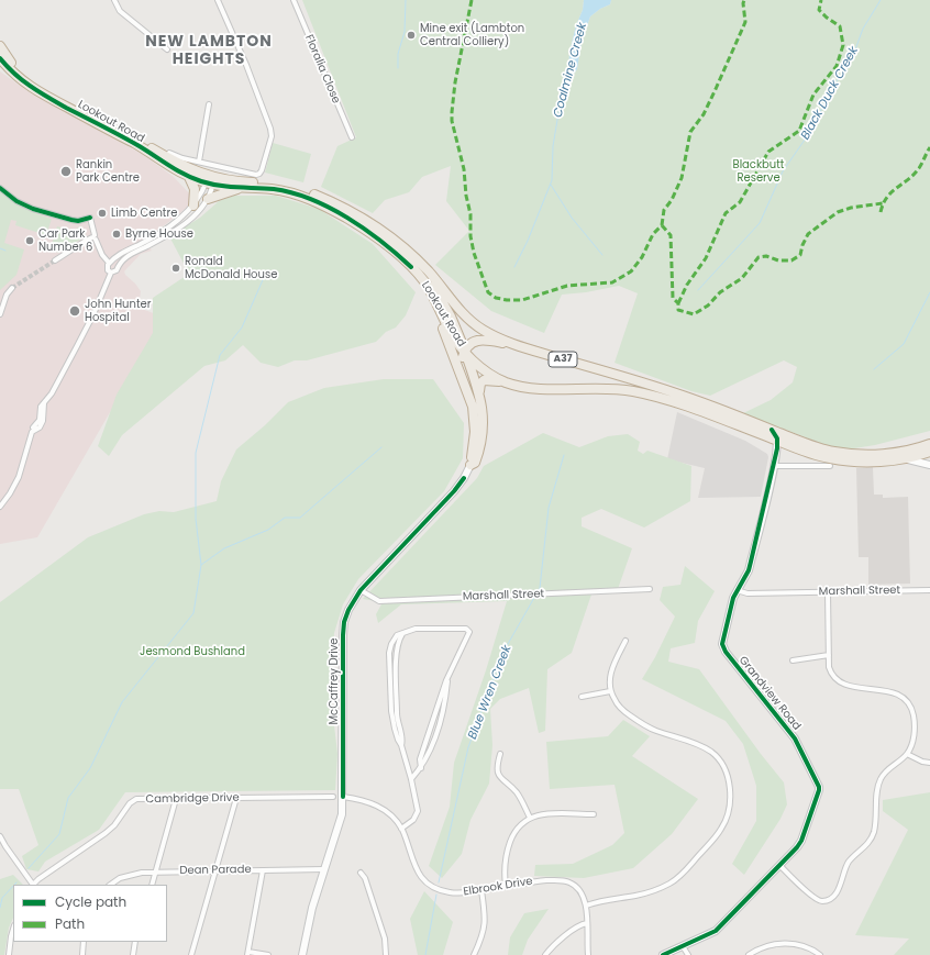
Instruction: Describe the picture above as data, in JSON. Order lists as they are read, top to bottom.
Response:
{
  "streets": {
    "highway": ["Lookout Road", "A37"],
    "street": [
      "Floralia Close",
      "Marshall Street",
      "McCaffrey Drive",
      "Grandview Road",
      "Cambridge Drive",
      "Dean Parade",
      "Elbrook Drive"
    ]
  },
  "crossings": [
    ["Lookout Road", "Grandview Road"],
    ["Marshall Street", "McCaffrey Drive"],
    ["Marshall Street", "Grandview Road"],
    ["McCaffrey Drive", "Dean Parade"],
    ["McCaffrey Drive", "Elbrook Drive"]
  ],
  "districts": ["NEW LAMBTON HEIGHTS"],
  "water": ["Coalmine Creek", "Black Duck Creek", "Blue Wren Creek"],
  "parks": ["Blackbutt Reserve", "Jesmond Bushland"],
  "places": [
    "Mine exit (Lambton Central Colliery)",
    "Rankin Park Centre",
    "Limb Centre",
    "Byrne House",
    "Car Park Number 6",
    "Ronald McDonald House",
    "John Hunter Hospital"
  ],
  "legend": ["Cycle path", "Path"]
}
